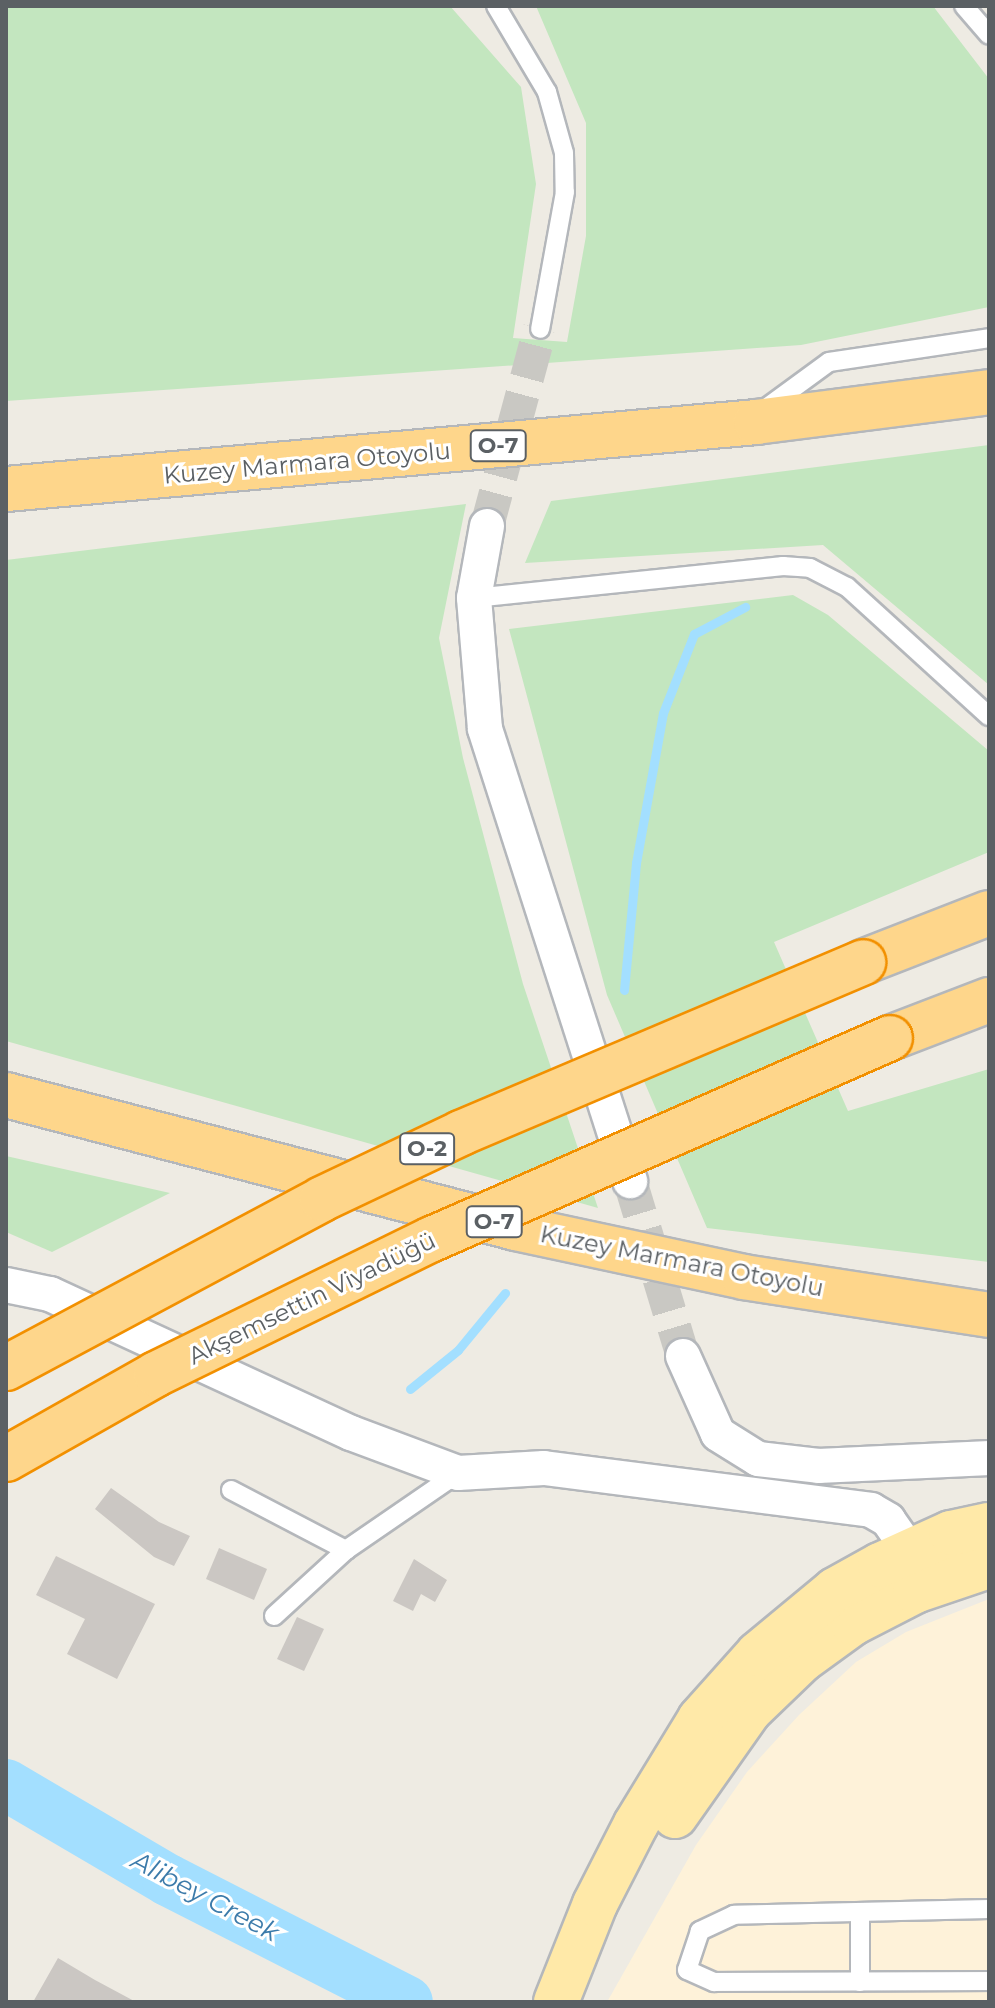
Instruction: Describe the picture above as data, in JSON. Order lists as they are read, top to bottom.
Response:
{
  "streets": {
    "highway": [
      "O-7",
      "Kuzey Marmara Otoyolu",
      "O-2",
      "Akşemsettin Viyadüğü"
    ]
  },
  "water": ["Alibey Creek"]
}
